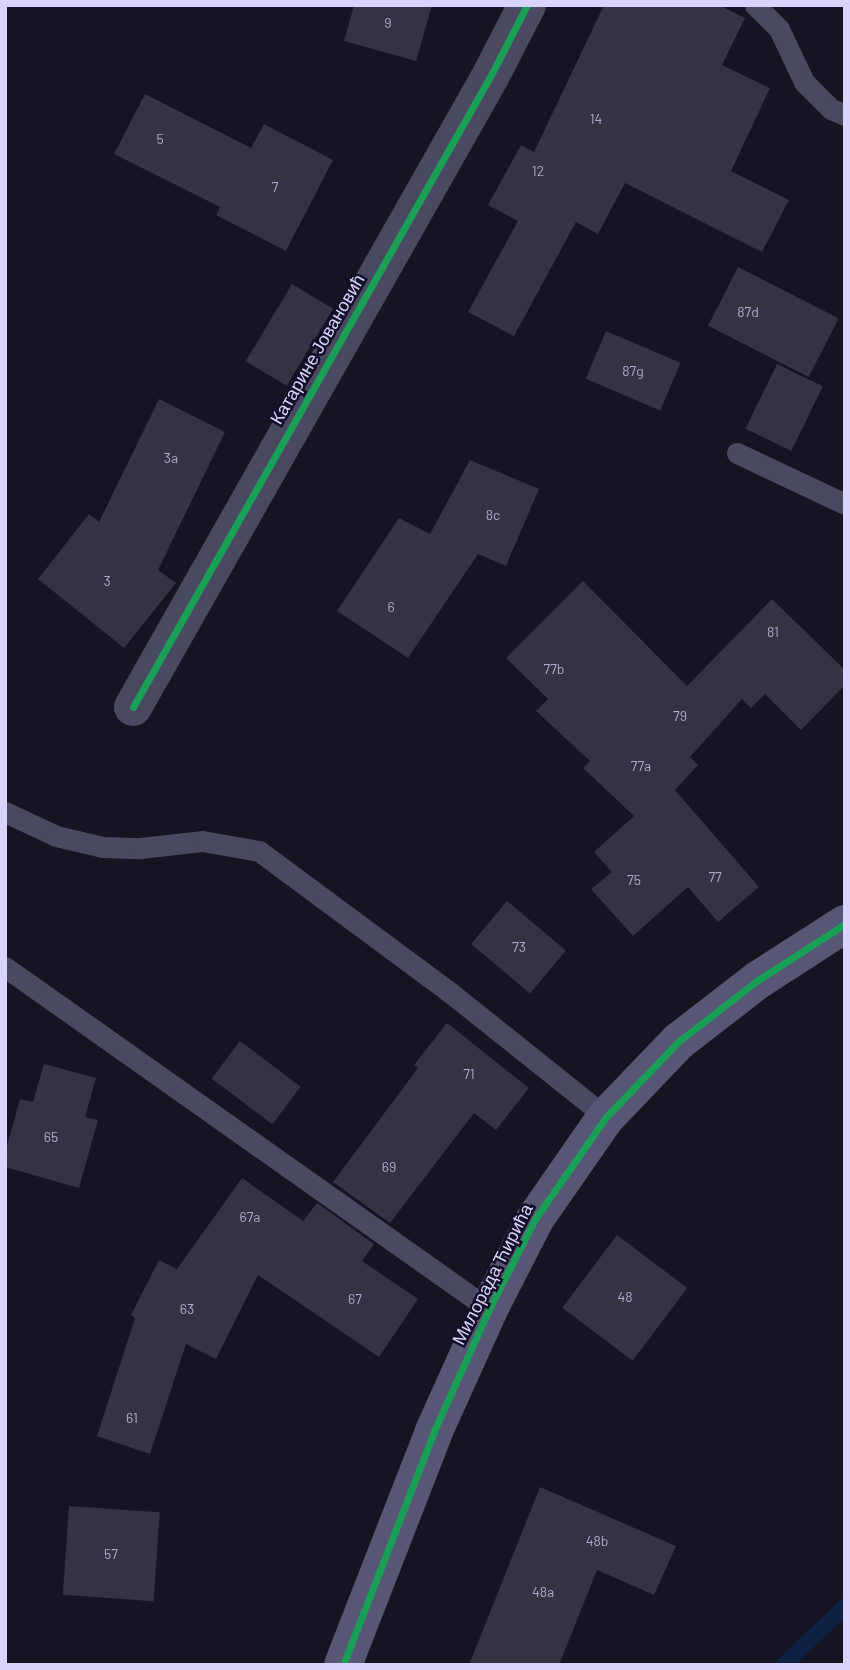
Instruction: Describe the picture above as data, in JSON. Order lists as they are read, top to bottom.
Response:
{
  "streets": {
    "street": ["Катарине Јовановић", "Милорада Ћирића"]
  },
  "house_numbers": [
    "9",
    "14",
    "5",
    "12",
    "7",
    "87d",
    "87g",
    "3a",
    "8c",
    "3",
    "6",
    "81",
    "77b",
    "79",
    "77a",
    "77",
    "75",
    "73",
    "71",
    "65",
    "69",
    "67a",
    "48",
    "67",
    "63",
    "61",
    "48b",
    "57",
    "48a"
  ]
}
